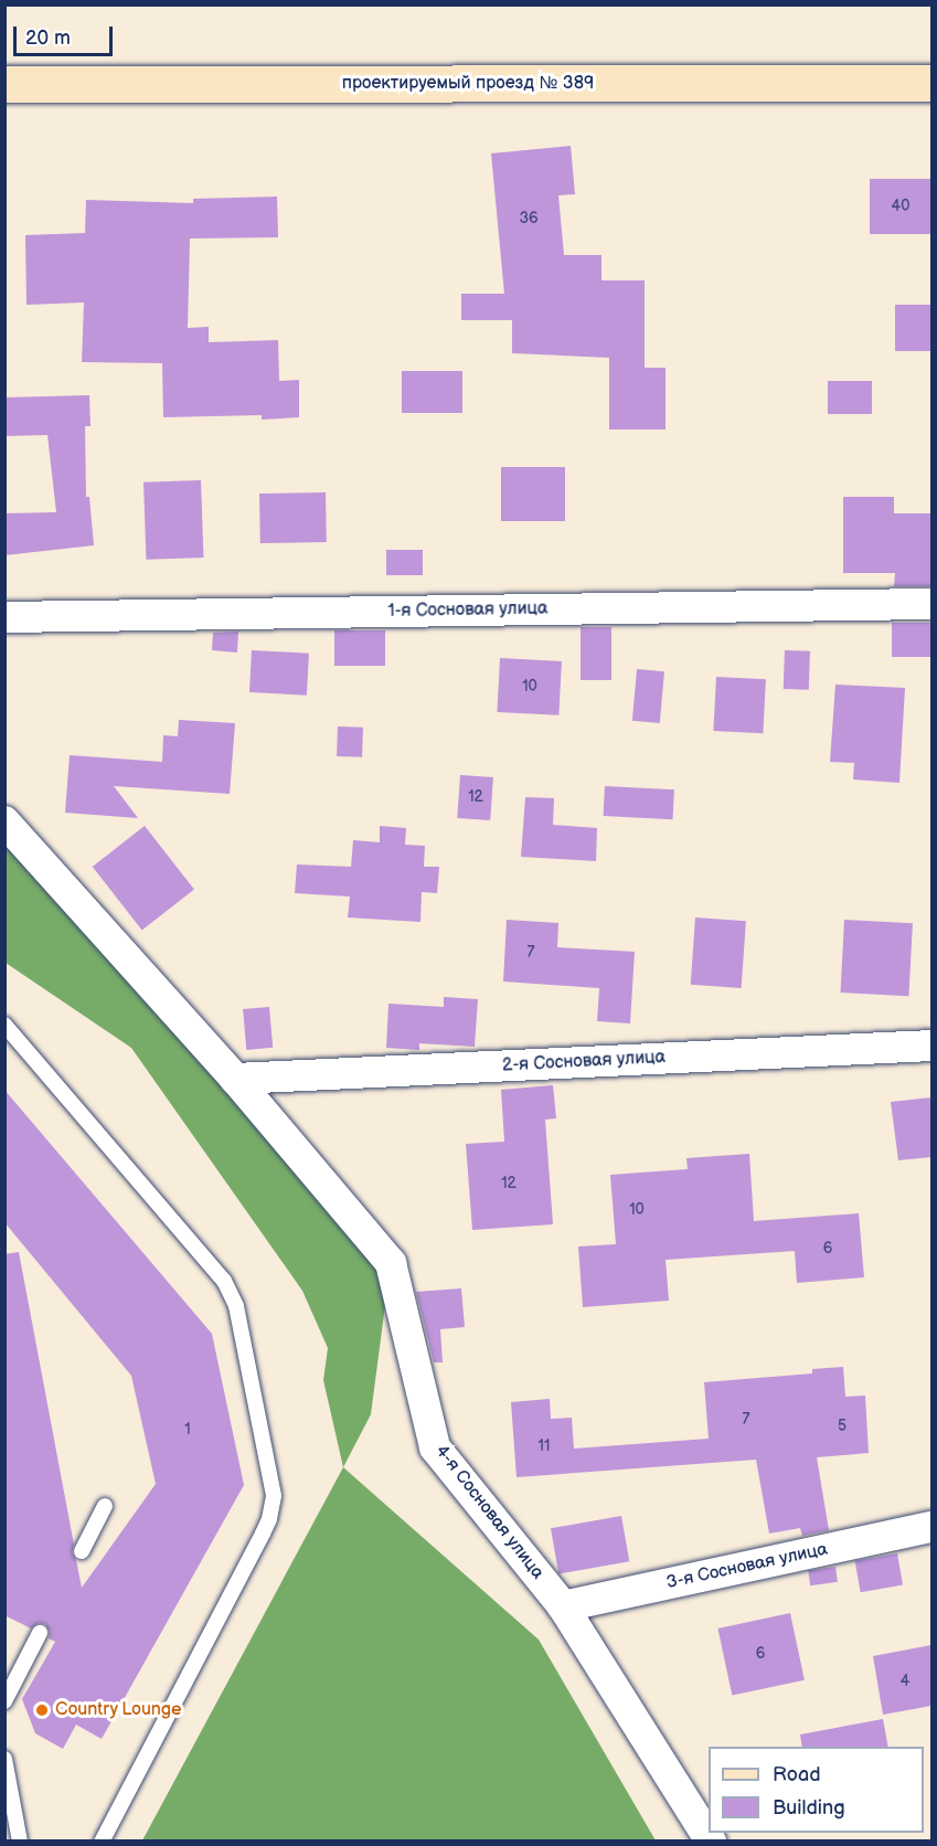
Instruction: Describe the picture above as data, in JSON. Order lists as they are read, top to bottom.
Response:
{
  "streets": {
    "main road": ["проектируемый проезд № 389"],
    "street": [
      "1-я Сосновая улица",
      "2-я Сосновая улица",
      "4-я Сосновая улица",
      "3-я Сосновая улица"
    ]
  },
  "crossings": [
    ["2-я Сосновая улица", "4-я Сосновая улица"],
    ["4-я Сосновая улица", "3-я Сосновая улица"]
  ],
  "places": ["Country Lounge"],
  "house_numbers": [
    "40",
    "36",
    "10",
    "12",
    "7",
    "12",
    "10",
    "6",
    "7",
    "5",
    "1",
    "11",
    "6",
    "4"
  ],
  "legend": ["Road", "Building"],
  "scale_bar": "20 m"
}
